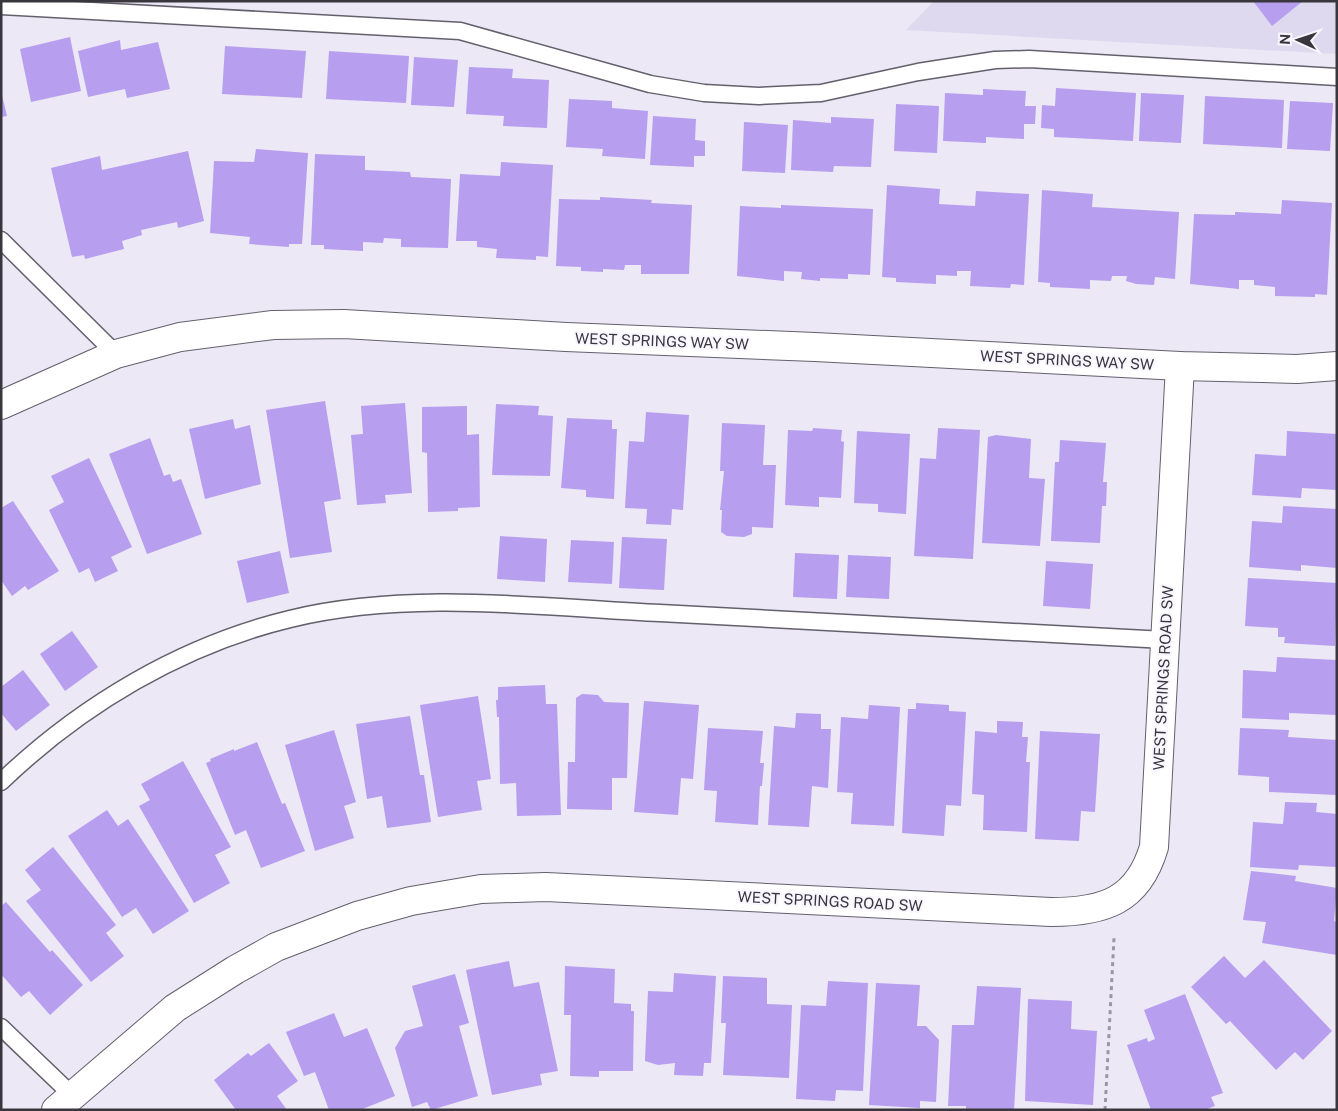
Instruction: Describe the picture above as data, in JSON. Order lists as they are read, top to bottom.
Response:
{
  "streets": {
    "street": ["WEST SPRINGS WAY SW", "WEST SPRINGS ROAD SW"]
  },
  "crossings": [
    ["WEST SPRINGS WAY SW", "WEST SPRINGS ROAD SW"]
  ],
  "north": "left"
}
